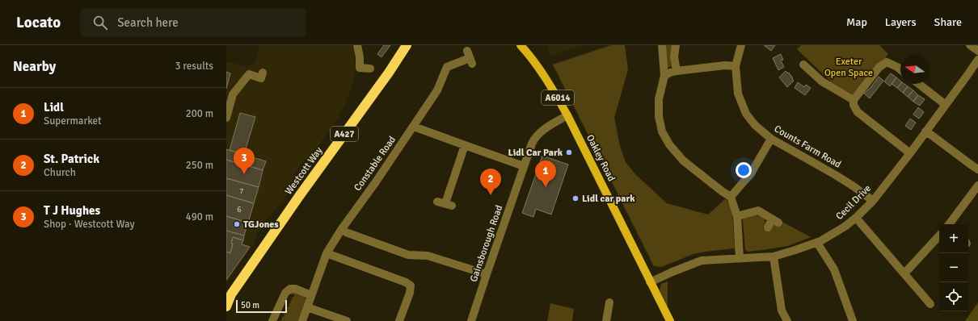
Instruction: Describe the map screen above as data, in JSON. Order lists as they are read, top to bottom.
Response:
{
  "streets": {
    "highway": ["A427", "Westcott Way"],
    "main road": ["A6014", "Oakley Road"],
    "street": [
      "Counts Farm Road",
      "Constable Road",
      "Cecil Drive",
      "Gainsborough Road"
    ]
  },
  "crossings": [
    ["Counts Farm Road", "Cecil Drive"],
    ["Oakley Road", "Cecil Drive"],
    ["Oakley Road", "Gainsborough Road"]
  ],
  "parks": ["Exeter Open Space"],
  "places": ["Lidl Car Park", "Lidl car park", "TGJones"],
  "house_numbers": ["7", "6"],
  "scale_bar": "50 m",
  "north": "left",
  "page": {
    "header": "Locato",
    "search": "Search here",
    "nav": ["Map", "Layers", "Share"],
    "heading": ["Nearby", "3 results"],
    "list": [
      {
        "mark": "1",
        "name": "Lidl",
        "note": "Supermarket",
        "value": "200 m"
      },
      {
        "mark": "2",
        "name": "St. Patrick",
        "note": "Church",
        "value": "250 m"
      },
      {
        "mark": "3",
        "name": "T J Hughes",
        "note": "Shop · Westcott Way",
        "value": "490 m"
      }
    ],
    "pins": ["3", "1", "2"],
    "map_buttons": ["+", "−"],
    "scale": "50 m"
  }
}
